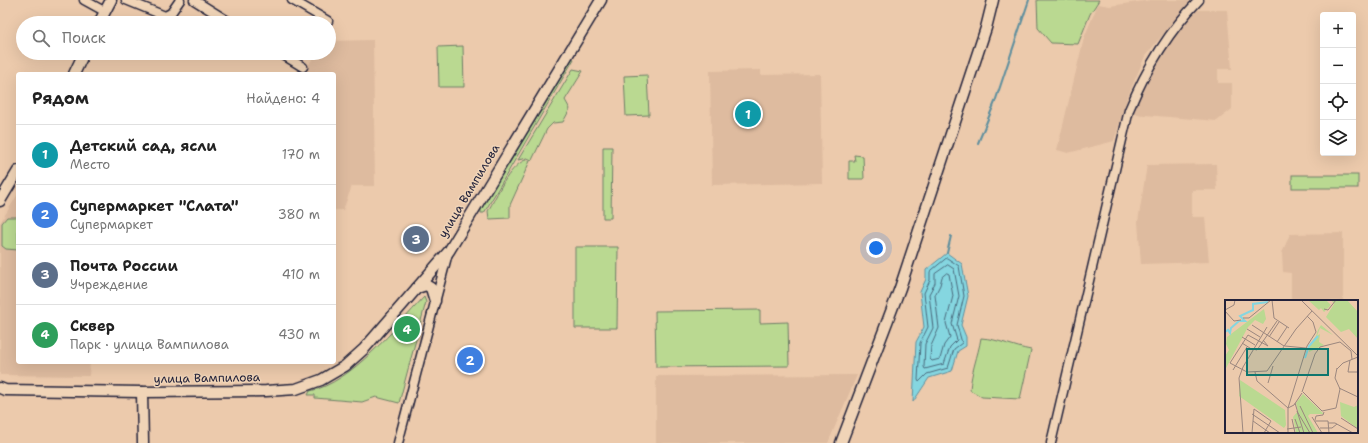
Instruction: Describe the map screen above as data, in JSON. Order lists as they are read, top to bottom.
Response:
{
  "streets": {
    "street": ["улица Вампилова"]
  },
  "page": {
    "map_buttons": ["+", "−"],
    "search": "Поиск",
    "heading": ["Рядом", "Найдено: 4"],
    "pins": [
      "1",
      "3",
      "4",
      "2"
    ],
    "list": [
      {
        "mark": "1",
        "name": "Детский сад, ясли",
        "note": "Место",
        "value": "170 m"
      },
      {
        "mark": "2",
        "name": "Супермаркет \"Слата\"",
        "note": "Супермаркет",
        "value": "380 m"
      },
      {
        "mark": "3",
        "name": "Почта России",
        "note": "Учреждение",
        "value": "410 m"
      },
      {
        "mark": "4",
        "name": "Сквер",
        "note": "Парк · улица Вампилова",
        "value": "430 m"
      }
    ]
  }
}
